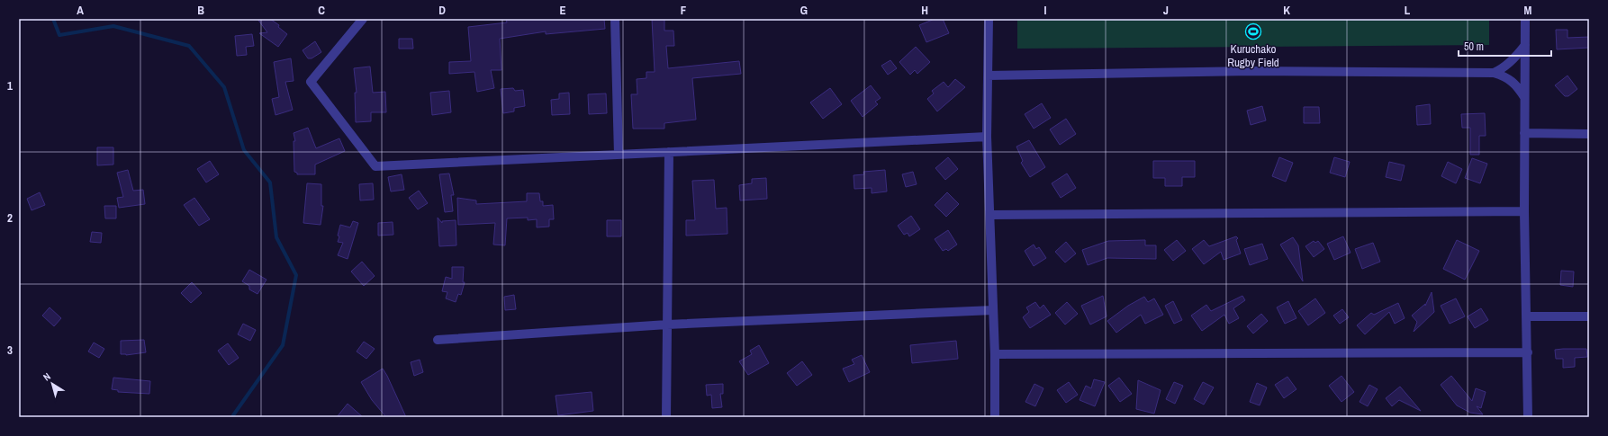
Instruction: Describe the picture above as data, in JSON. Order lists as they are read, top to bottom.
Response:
{
  "places": {
    "sports": ["Kuruchako Rugby Field"]
  },
  "scale_bar": "50 m",
  "north": "top left",
  "grid": {
    "columns": [
      "A",
      "B",
      "C",
      "D",
      "E",
      "F",
      "G",
      "H",
      "I",
      "J",
      "K",
      "L",
      "M"
    ],
    "rows": ["1", "2", "3"]
  }
}
